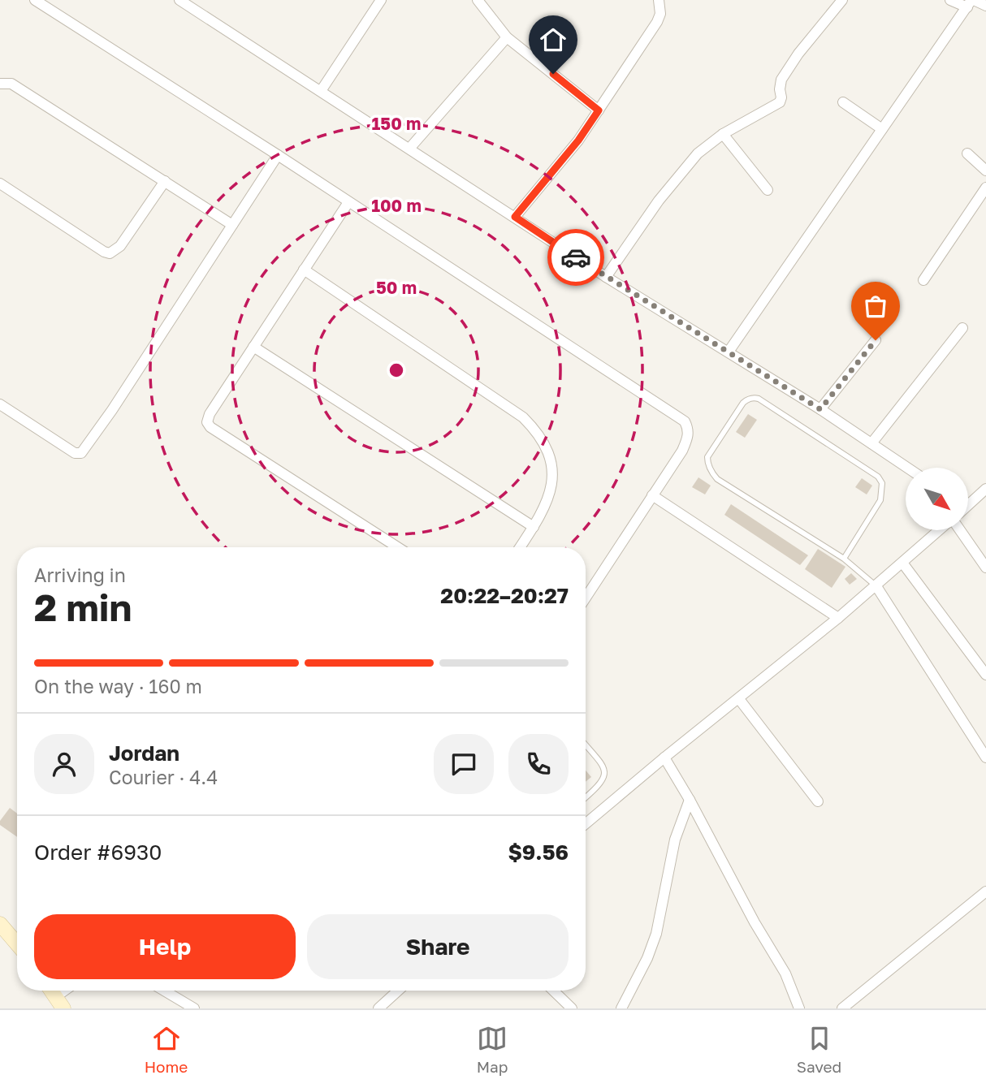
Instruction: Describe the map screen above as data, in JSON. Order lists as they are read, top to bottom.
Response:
{
  "north": "bottom right",
  "page": {
    "heading": ["2 min", "Arriving in", "20:22–20:27"],
    "panel": [
      "Jordan",
      "Courier · 4.4",
      "Order #6930",
      "$9.56"
    ],
    "bar": "On the way · 160 m",
    "buttons": ["Help", "Share"],
    "tabs": ["Home", "Map", "Saved"]
  },
  "rings": ["150 m", "100 m", "50 m"]
}
